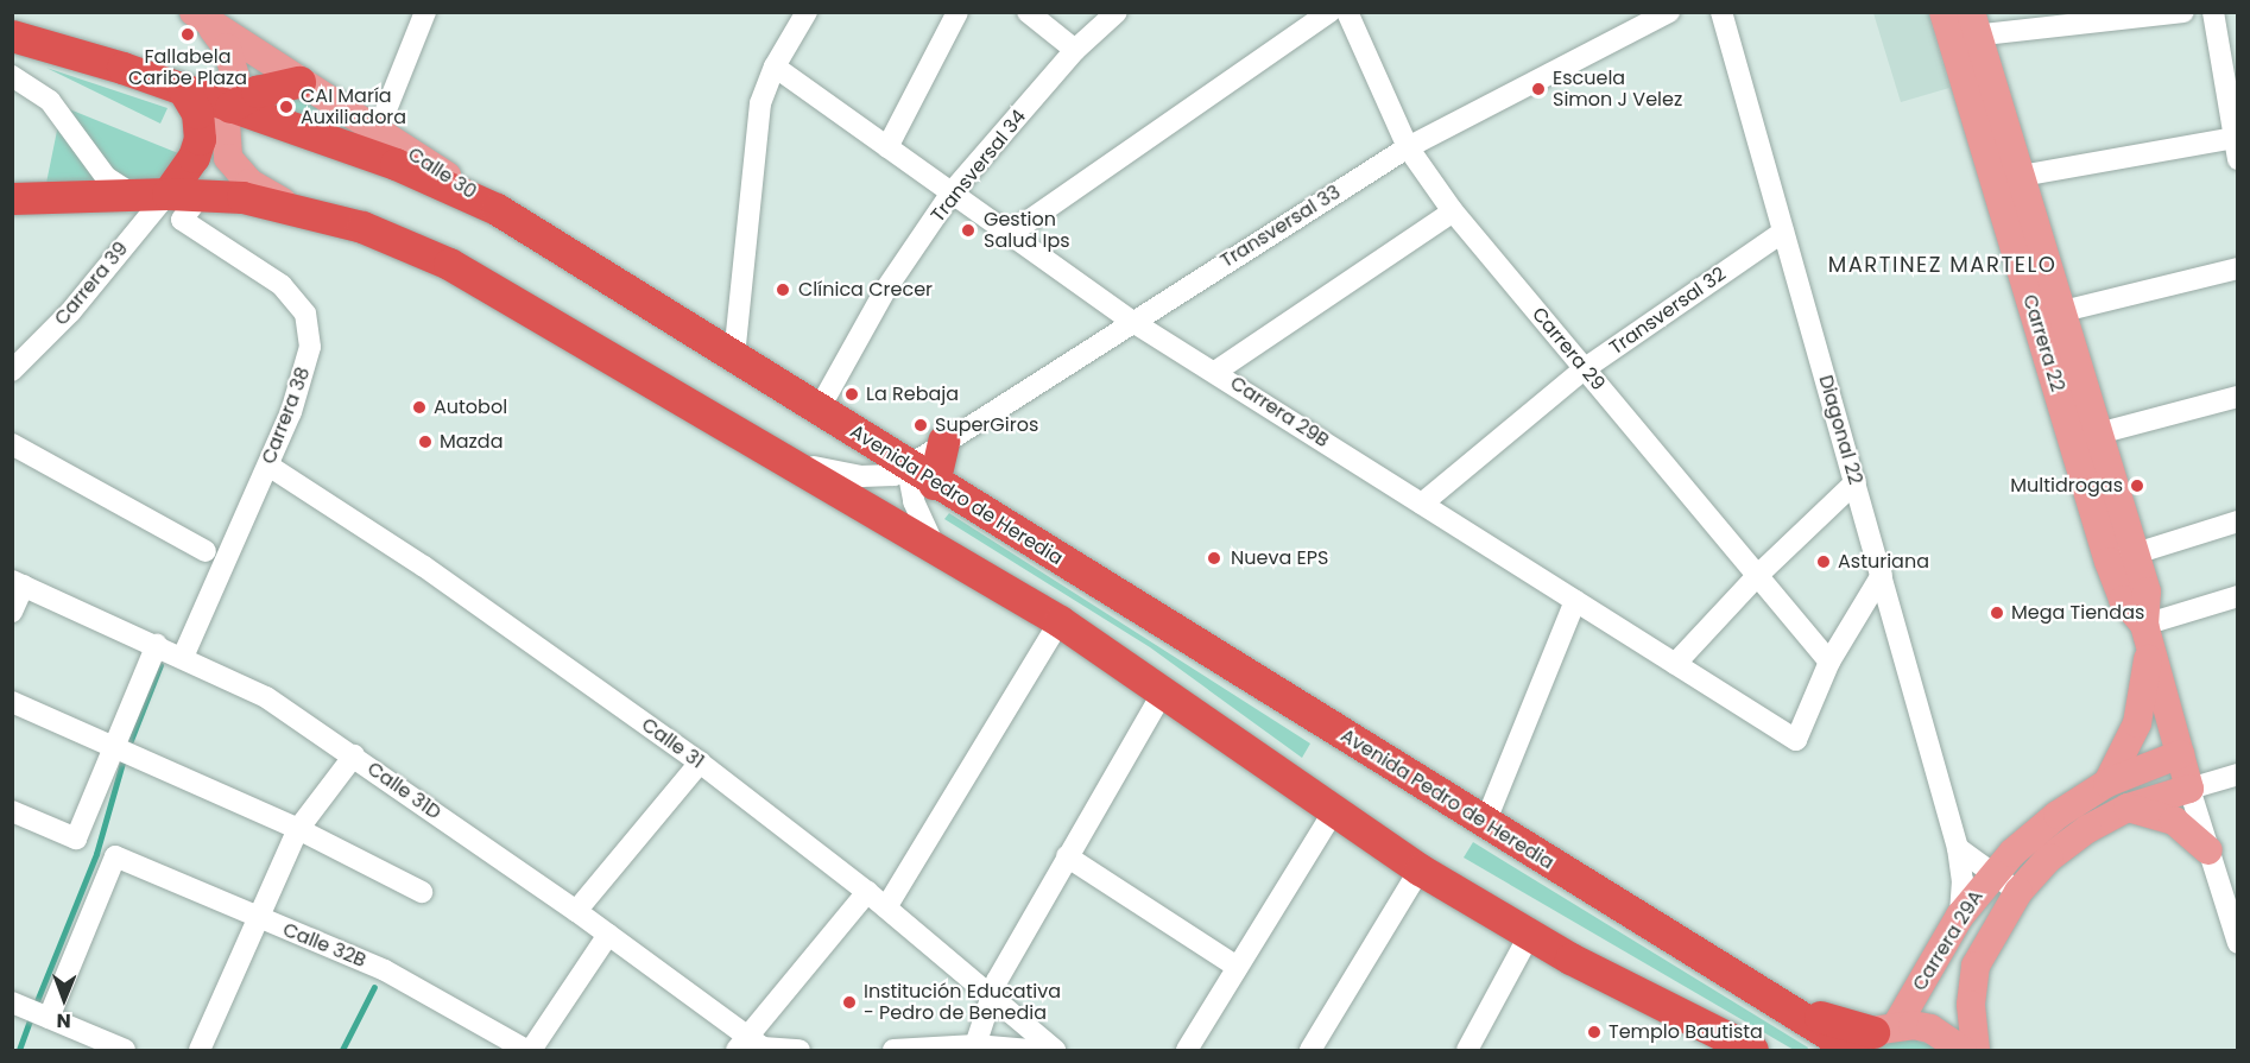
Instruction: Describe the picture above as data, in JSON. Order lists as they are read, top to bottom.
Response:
{
  "streets": {
    "highway": ["Avenida Pedro de Heredia"],
    "main road": ["Calle 30", "Carrera 22", "Carrera 29A"],
    "street": [
      "Transversal 34",
      "Transversal 33",
      "Carrera 39",
      "Transversal 32",
      "Carrera 29",
      "Carrera 29B",
      "Carrera 38",
      "Diagonal 22",
      "Calle 31",
      "Calle 31D",
      "Calle 32B"
    ]
  },
  "crossings": [
    ["Transversal 34", "Carrera 29B"],
    ["Transversal 34", "Avenida Pedro de Heredia"],
    ["Calle 30", "Avenida Pedro de Heredia"],
    ["Transversal 33", "Carrera 29"],
    ["Transversal 33", "Carrera 29B"],
    ["Transversal 33", "Avenida Pedro de Heredia"],
    ["Carrera 39", "Carrera 38"],
    ["Transversal 32", "Carrera 29"],
    ["Transversal 32", "Carrera 29B"],
    ["Transversal 32", "Diagonal 22"],
    ["Carrera 22", "Carrera 29A"],
    ["Carrera 29", "Carrera 29B"],
    ["Carrera 38", "Calle 31"],
    ["Carrera 38", "Calle 31D"],
    ["Diagonal 22", "Carrera 29A"],
    ["Avenida Pedro de Heredia", "Carrera 29A"]
  ],
  "districts": ["MARTINEZ MARTELO"],
  "places": [
    "Fallabela Caribe Plaza",
    "Escuela Simon J Velez",
    "CAI María Auxiliadora",
    "Gestion Salud Ips",
    "Clínica Crecer",
    "La Rebaja",
    "Autobol",
    "SuperGiros",
    "Mazda",
    "Multidrogas",
    "Nueva EPS",
    "Asturiana",
    "Mega Tiendas",
    "Institución Educativa - Pedro de Benedia",
    "Templo Bautista"
  ],
  "north": "bottom"
}
